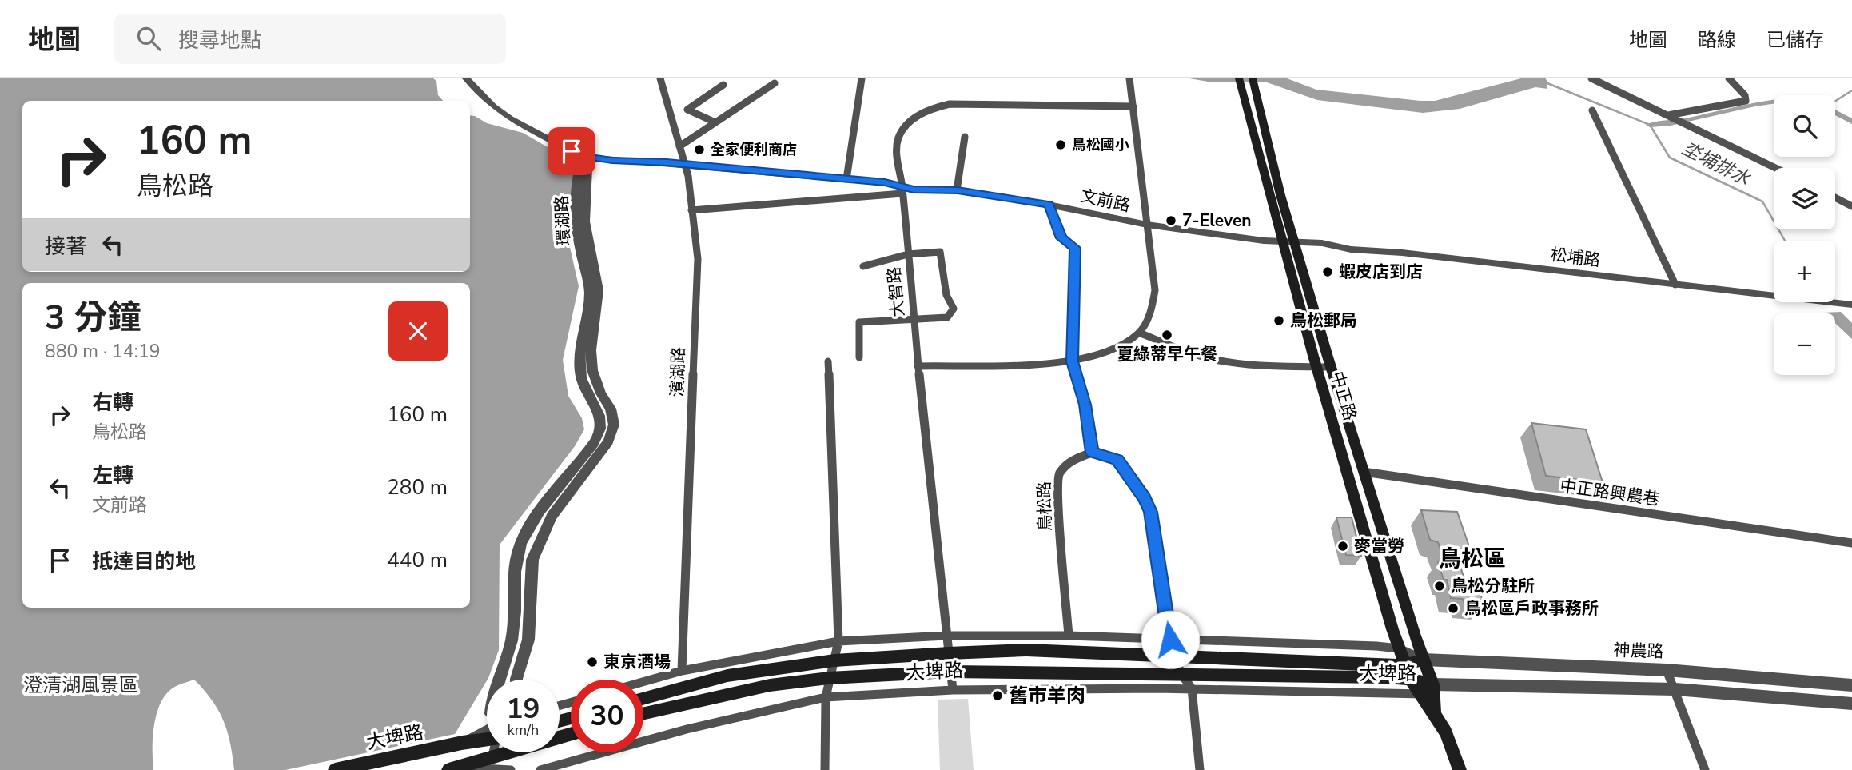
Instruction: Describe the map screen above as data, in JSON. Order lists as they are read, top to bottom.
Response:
{
  "streets": {
    "main road": ["中正路", "大埤路"],
    "street": [
      "文前路",
      "環湖路",
      "松埔路",
      "大智路",
      "濱湖路",
      "中正路興農巷",
      "鳥松路",
      "神農路"
    ]
  },
  "crossings": [
    ["文前路", "環湖路"],
    ["文前路", "松埔路"],
    ["文前路", "大智路"],
    ["文前路", "濱湖路"],
    ["文前路", "中正路"],
    ["松埔路", "中正路"],
    ["大智路", "大埤路"],
    ["濱湖路", "大埤路"],
    ["中正路", "中正路興農巷"],
    ["中正路", "神農路"],
    ["中正路", "大埤路"],
    ["鳥松路", "大埤路"],
    ["神農路", "大埤路"]
  ],
  "districts": ["鳥松區"],
  "water": ["坔埔排水"],
  "parks": ["澄清湖風景區"],
  "places": [
    "鳥松國小",
    "全家便利商店",
    "7-Eleven",
    "蝦皮店到店",
    "鳥松郵局",
    "夏綠蒂早午餐",
    "麥當勞",
    "鳥松分駐所",
    "鳥松區戶政事務所",
    "東京酒場",
    "舊市羊肉"
  ],
  "page": {
    "header": "地圖",
    "search": "搜尋地點",
    "nav": ["地圖", "路線", "已儲存"],
    "map_buttons": ["+", "−"],
    "turn": ["160 m", "鳥松路"],
    "then": "接著",
    "heading": ["3 分鐘", "880 m · 14:19"],
    "list": [
      {
        "name": "右轉",
        "note": "鳥松路",
        "value": "160 m"
      },
      {
        "name": "左轉",
        "note": "文前路",
        "value": "280 m"
      },
      {
        "name": "抵達目的地",
        "value": "440 m"
      }
    ],
    "speed": "19 km/h",
    "limit": "30"
  }
}
